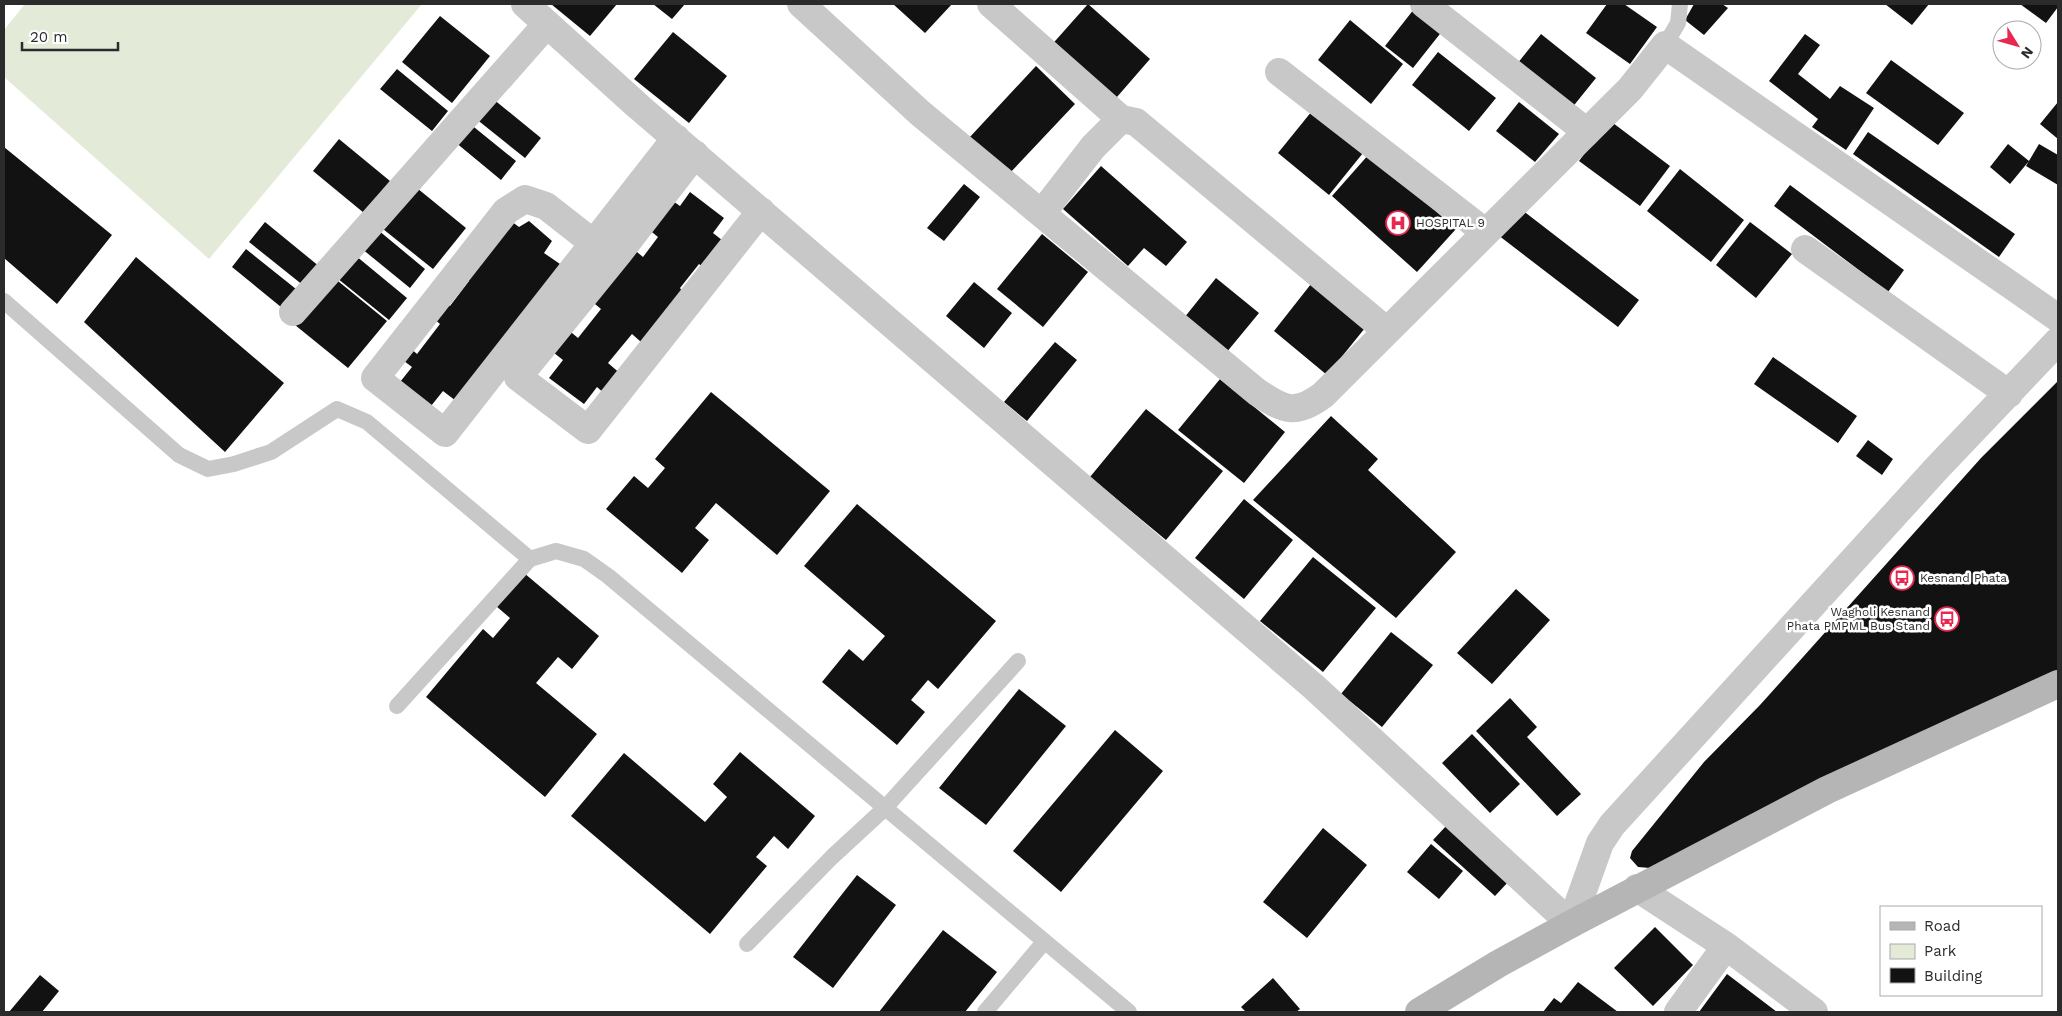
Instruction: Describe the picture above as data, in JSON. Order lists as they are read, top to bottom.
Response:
{
  "places": {
    "hospital": ["HOSPITAL 9"],
    "bus stop": ["Kesnand Phata", "Wagholi Kesnand Phata PMPML Bus Stand"]
  },
  "legend": ["Road", "Park", "Building"],
  "scale_bar": "20 m",
  "north": "bottom right"
}
